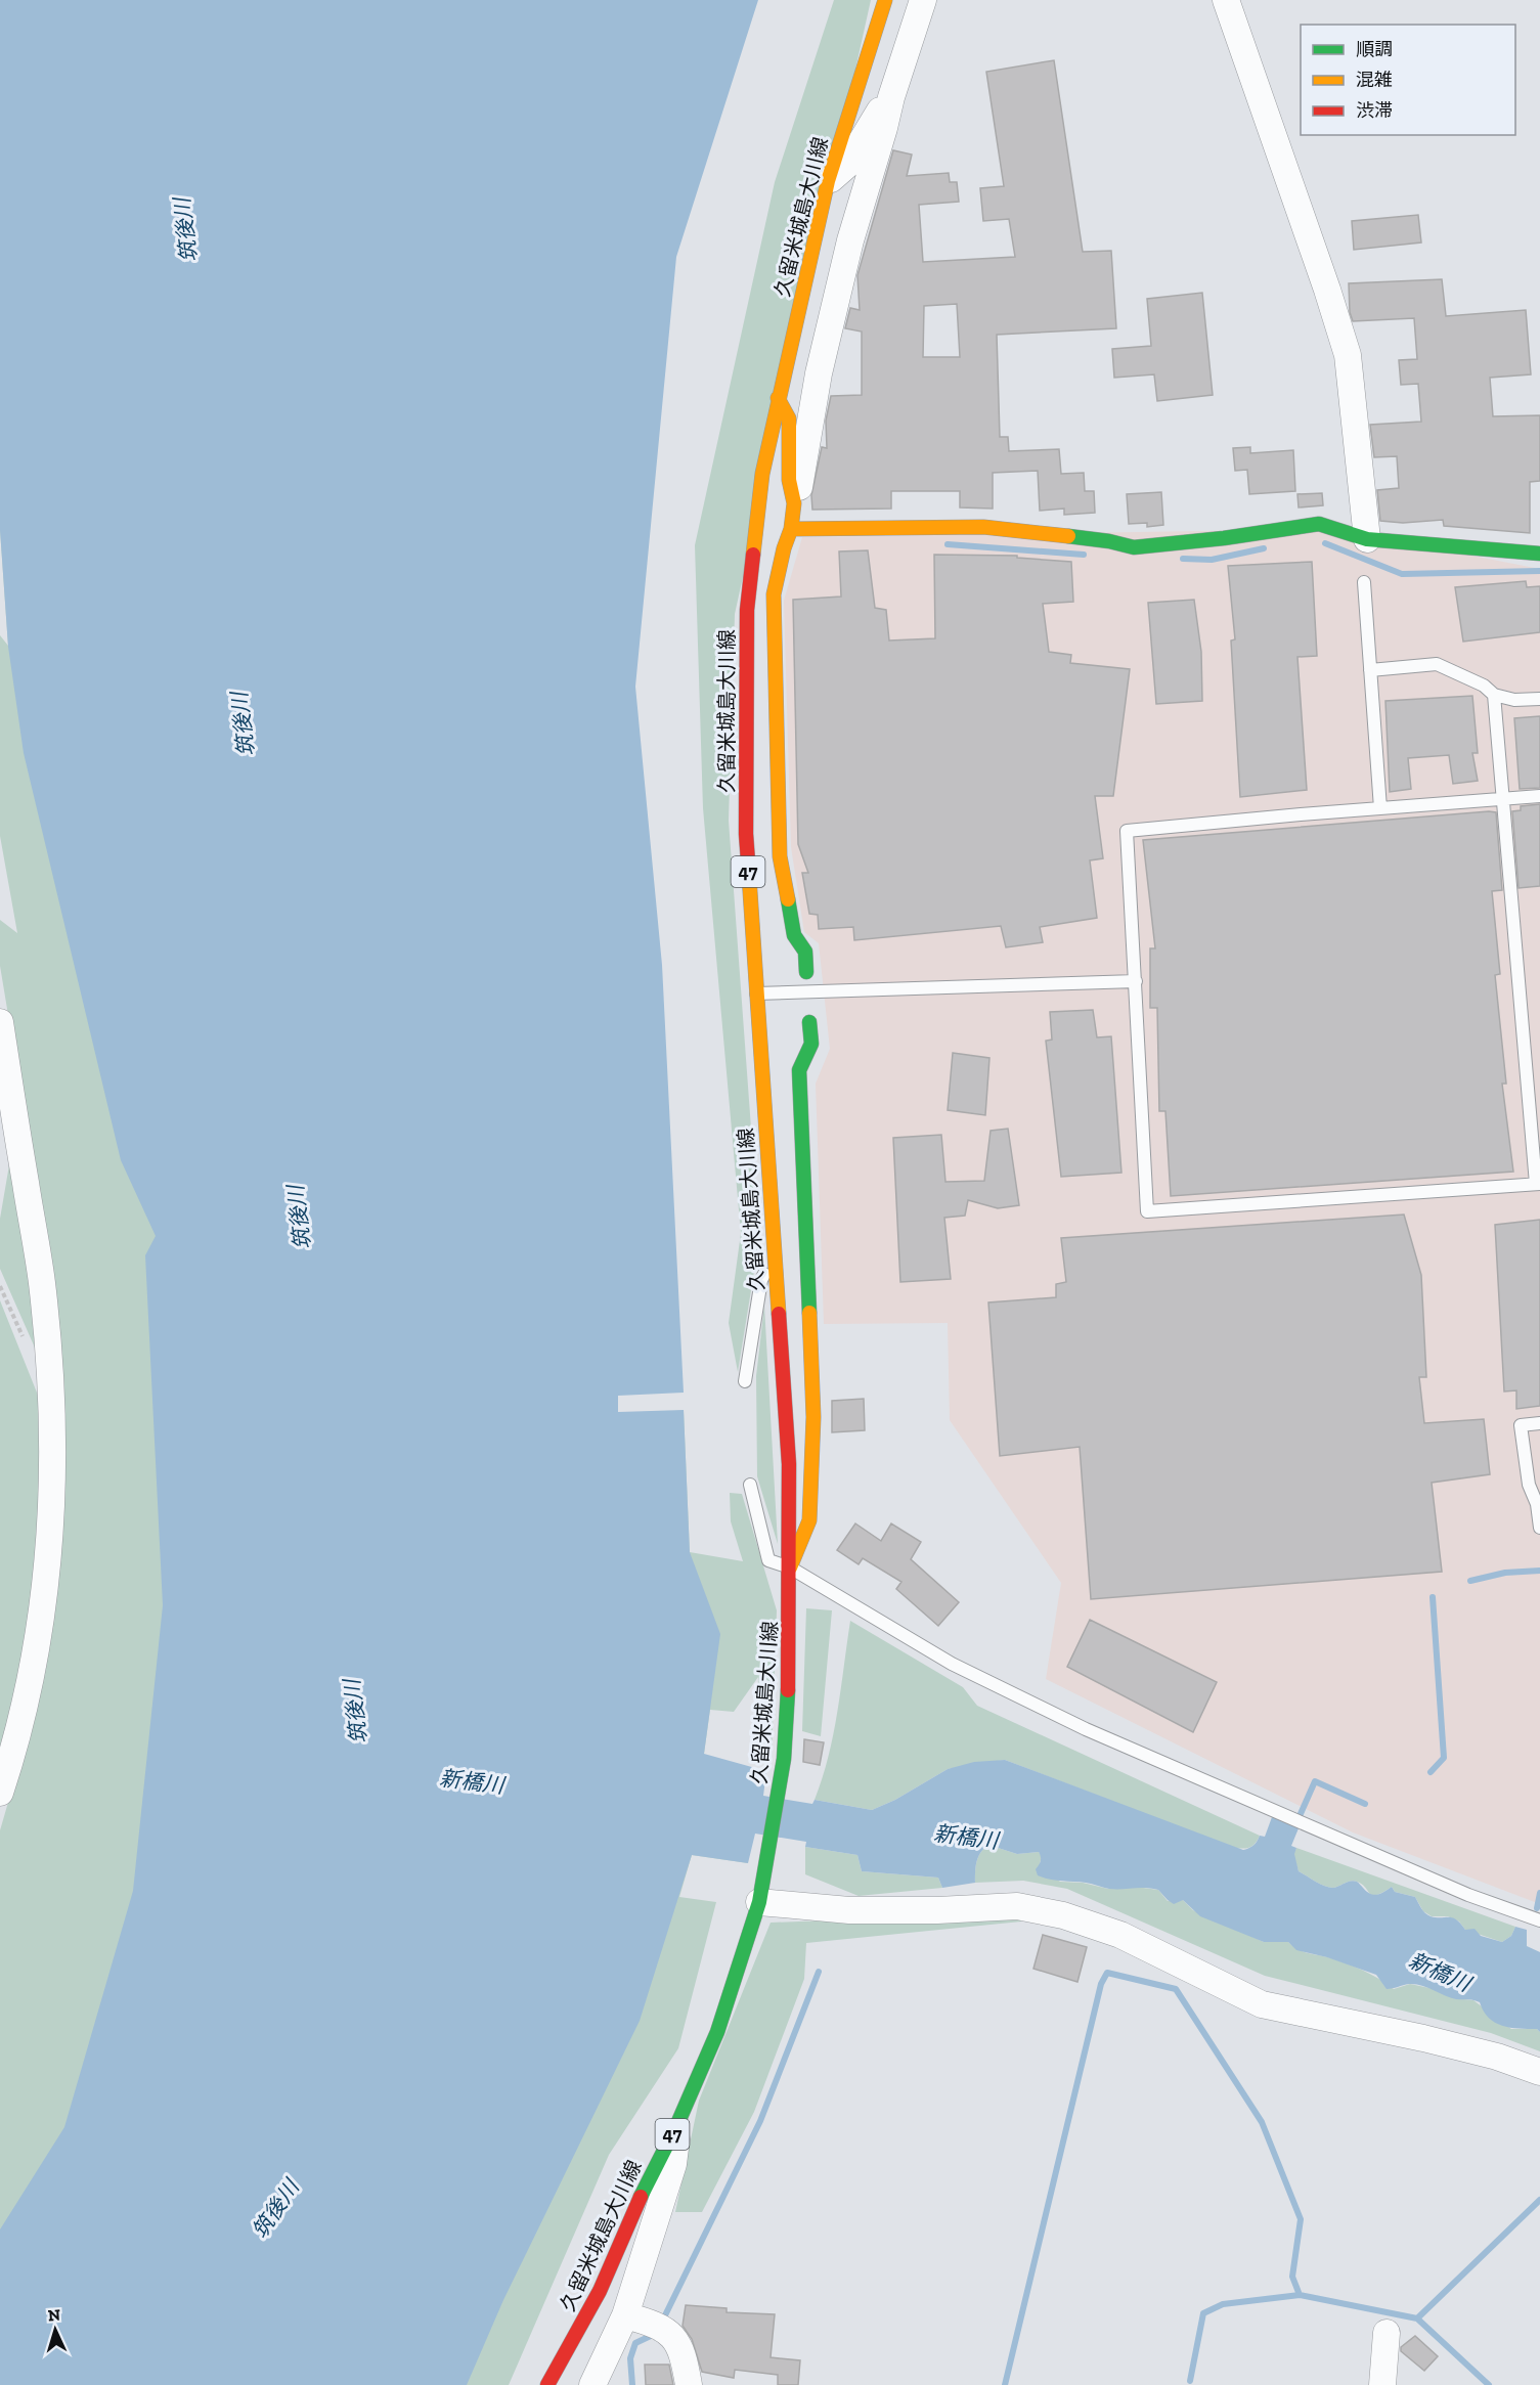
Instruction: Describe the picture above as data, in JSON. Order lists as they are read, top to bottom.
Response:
{
  "streets": {
    "main road": ["久留米城島大川線", "47"]
  },
  "water": ["筑後川", "新橋川"],
  "legend": ["順調", "混雑", "渋滞"],
  "north": "top"
}
